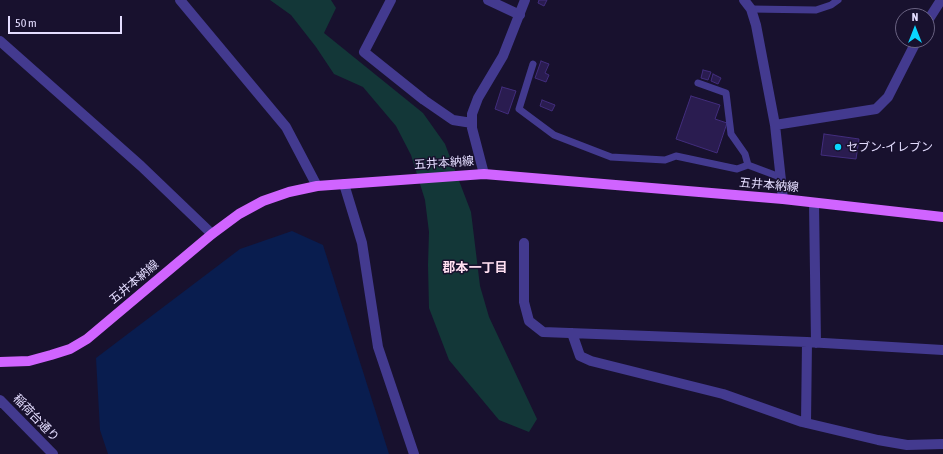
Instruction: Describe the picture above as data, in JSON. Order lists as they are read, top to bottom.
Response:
{
  "streets": {
    "main road": ["五井本納線"],
    "street": ["稲荷台通り"]
  },
  "districts": ["郡本一丁目"],
  "places": ["セブン-イレブン"],
  "scale_bar": "50 m",
  "north": "top"
}
